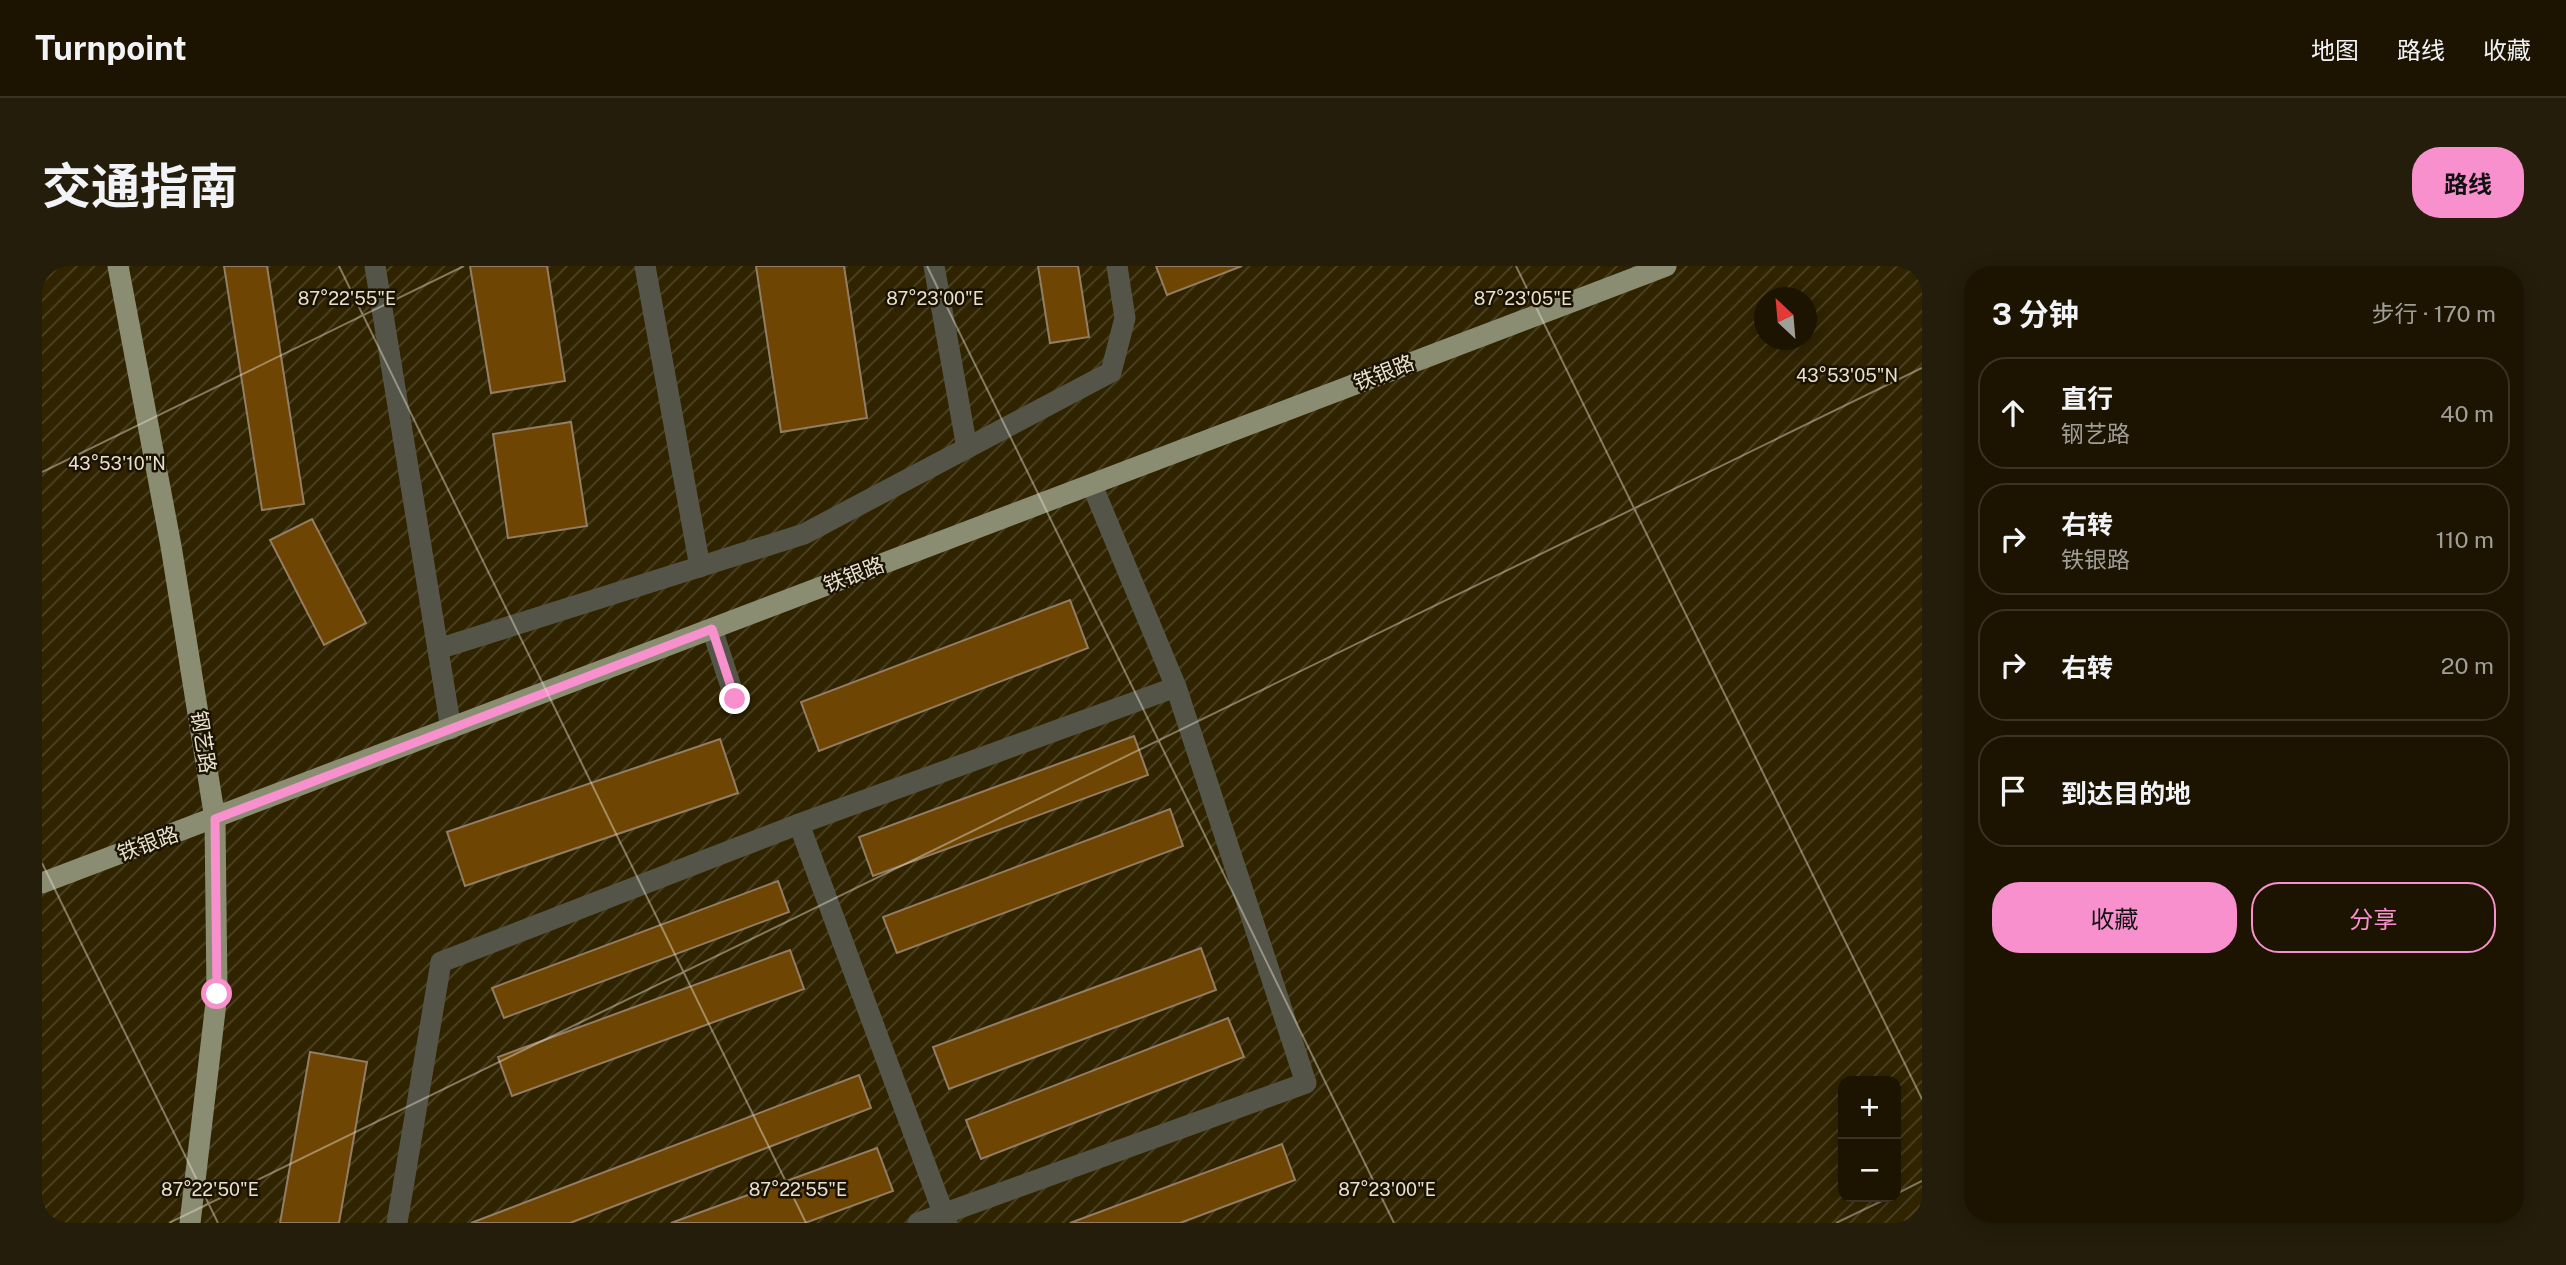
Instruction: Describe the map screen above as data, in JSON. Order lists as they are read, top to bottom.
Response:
{
  "streets": {
    "main road": ["铁银路", "钢艺路"]
  },
  "crossings": [
    ["铁银路", "钢艺路"]
  ],
  "north": "top left",
  "page": {
    "header": "Turnpoint",
    "nav": ["地图", "路线", "收藏"],
    "title": "交通指南",
    "buttons": [
      "路线",
      ["收藏", "分享"]
    ],
    "heading": ["3 分钟", "步行 · 170 m"],
    "list": [
      ["直行", "钢艺路", "40 m"],
      ["右转", "铁银路", "110 m"],
      ["右转", "20 m"],
      "到达目的地"
    ],
    "map_buttons": ["+", "−"]
  },
  "coordinates": [
    "87°22'55\"E",
    "87°23'05\"E",
    "87°23'00\"E",
    "43°53'05\"N",
    "43°53'10\"N",
    "87°22'50\"E"
  ]
}
